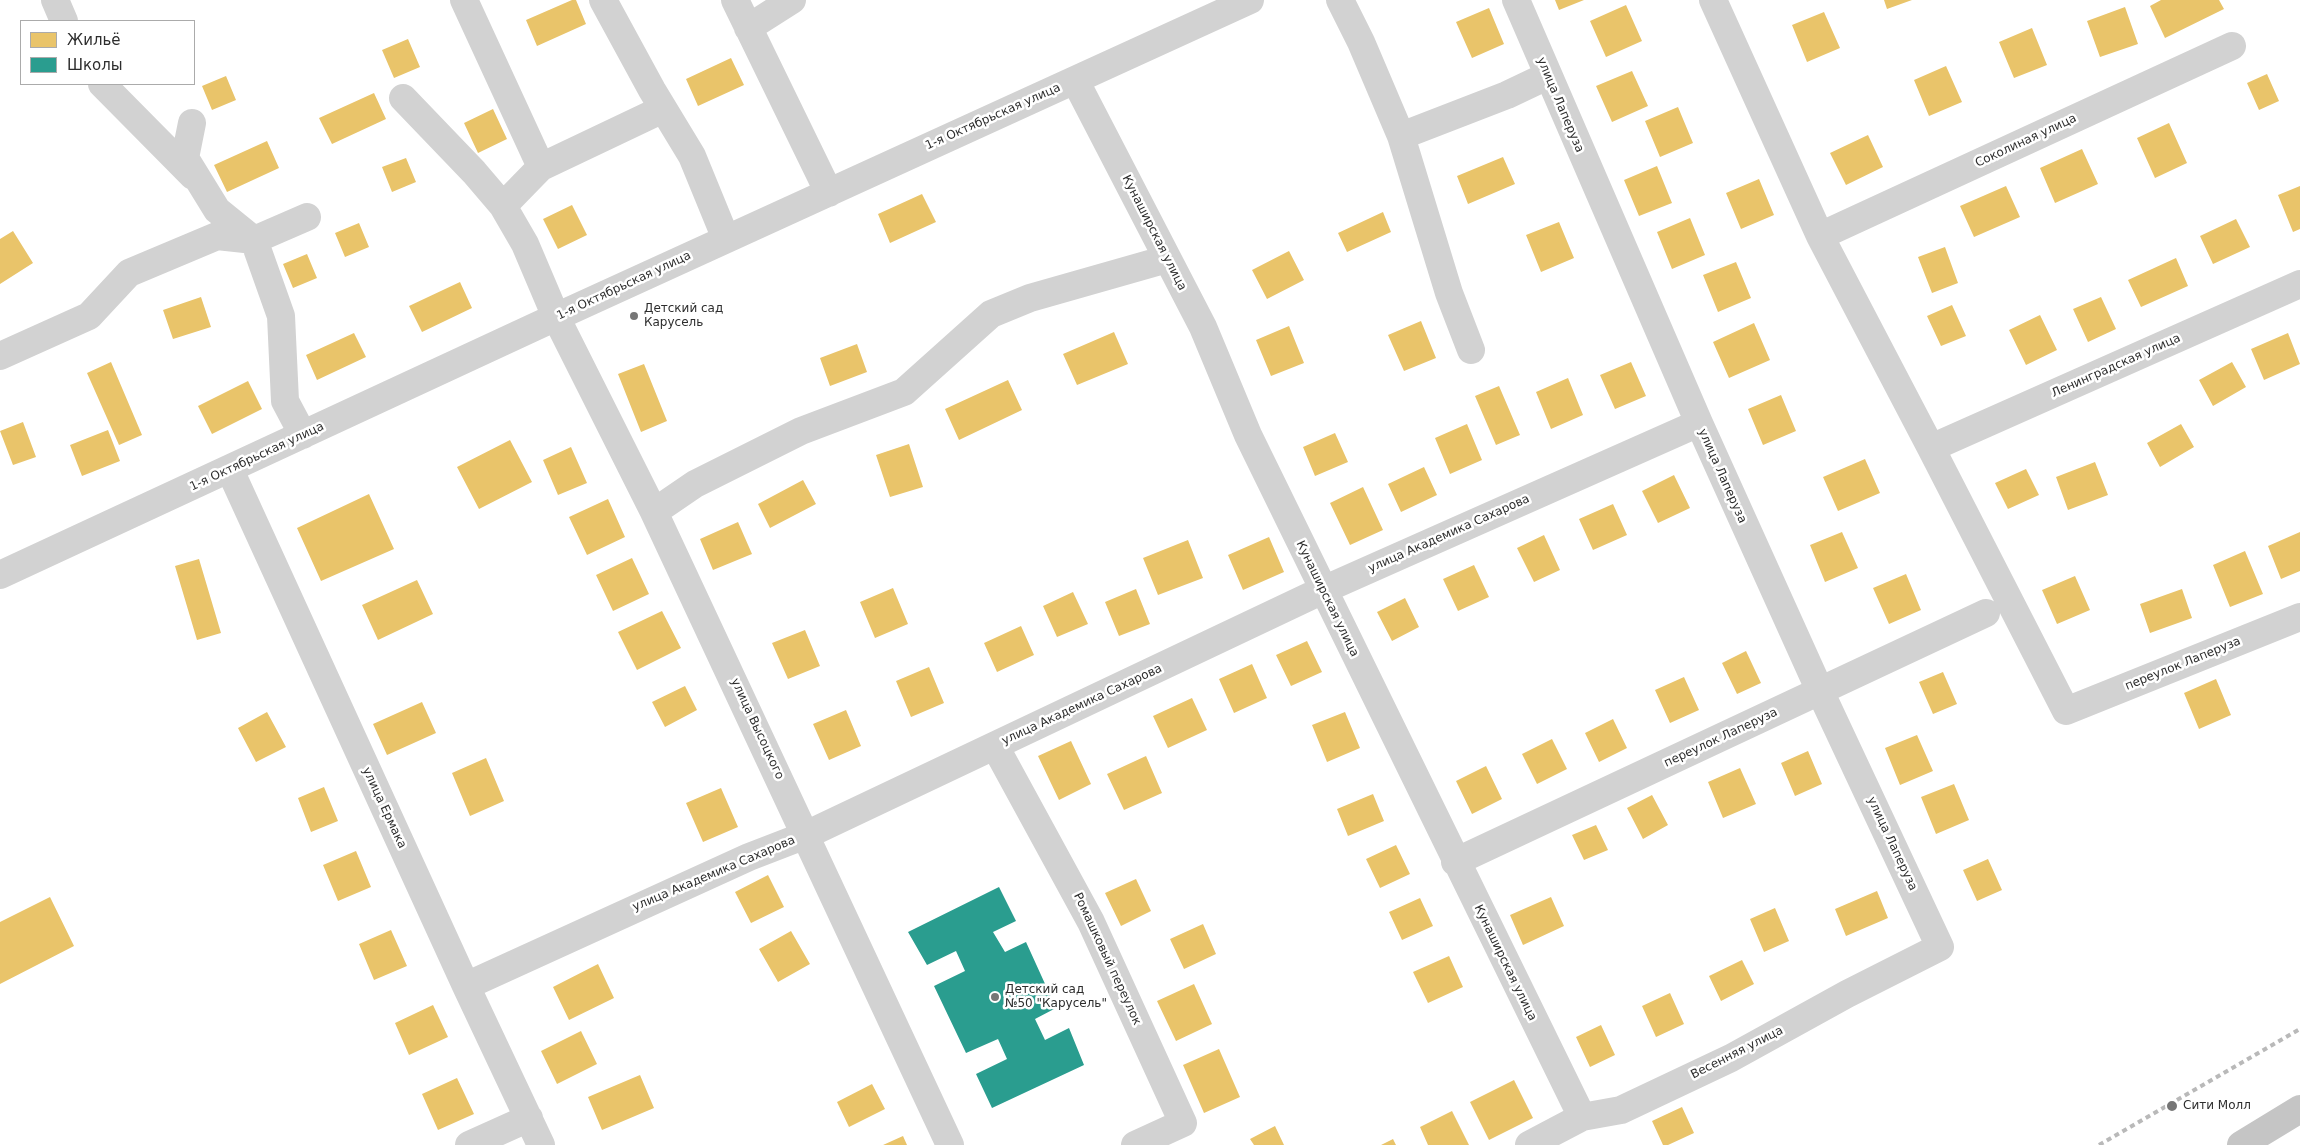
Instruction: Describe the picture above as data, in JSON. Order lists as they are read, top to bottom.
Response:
{
  "streets": {
    "street": [
      "улица Лаперуза",
      "1-я Октябрьская улица",
      "Соколиная улица",
      "Кунаширская улица",
      "Ленинградская улица",
      "улица Академика Сахарова",
      "переулок Лаперуза",
      "улица Высоцкого",
      "улица Ермака",
      "Ромашковый переулок",
      "Весенняя улица"
    ]
  },
  "crossings": [
    ["улица Лаперуза", "улица Академика Сахарова"],
    ["улица Лаперуза", "переулок Лаперуза"],
    ["улица Лаперуза", "Весенняя улица"],
    ["1-я Октябрьская улица", "Кунаширская улица"],
    ["1-я Октябрьская улица", "улица Высоцкого"],
    ["1-я Октябрьская улица", "улица Ермака"],
    ["Кунаширская улица", "улица Академика Сахарова"],
    ["Кунаширская улица", "переулок Лаперуза"],
    ["Кунаширская улица", "Весенняя улица"],
    ["Ленинградская улица", "переулок Лаперуза"],
    ["улица Академика Сахарова", "улица Высоцкого"],
    ["улица Академика Сахарова", "улица Ермака"],
    ["улица Академика Сахарова", "Ромашковый переулок"]
  ],
  "places": ["Детский сад Карусель", "Детский сад №50 \"Карусель\"", "Сити Молл"],
  "legend": ["Жильё", "Школы"]
}
